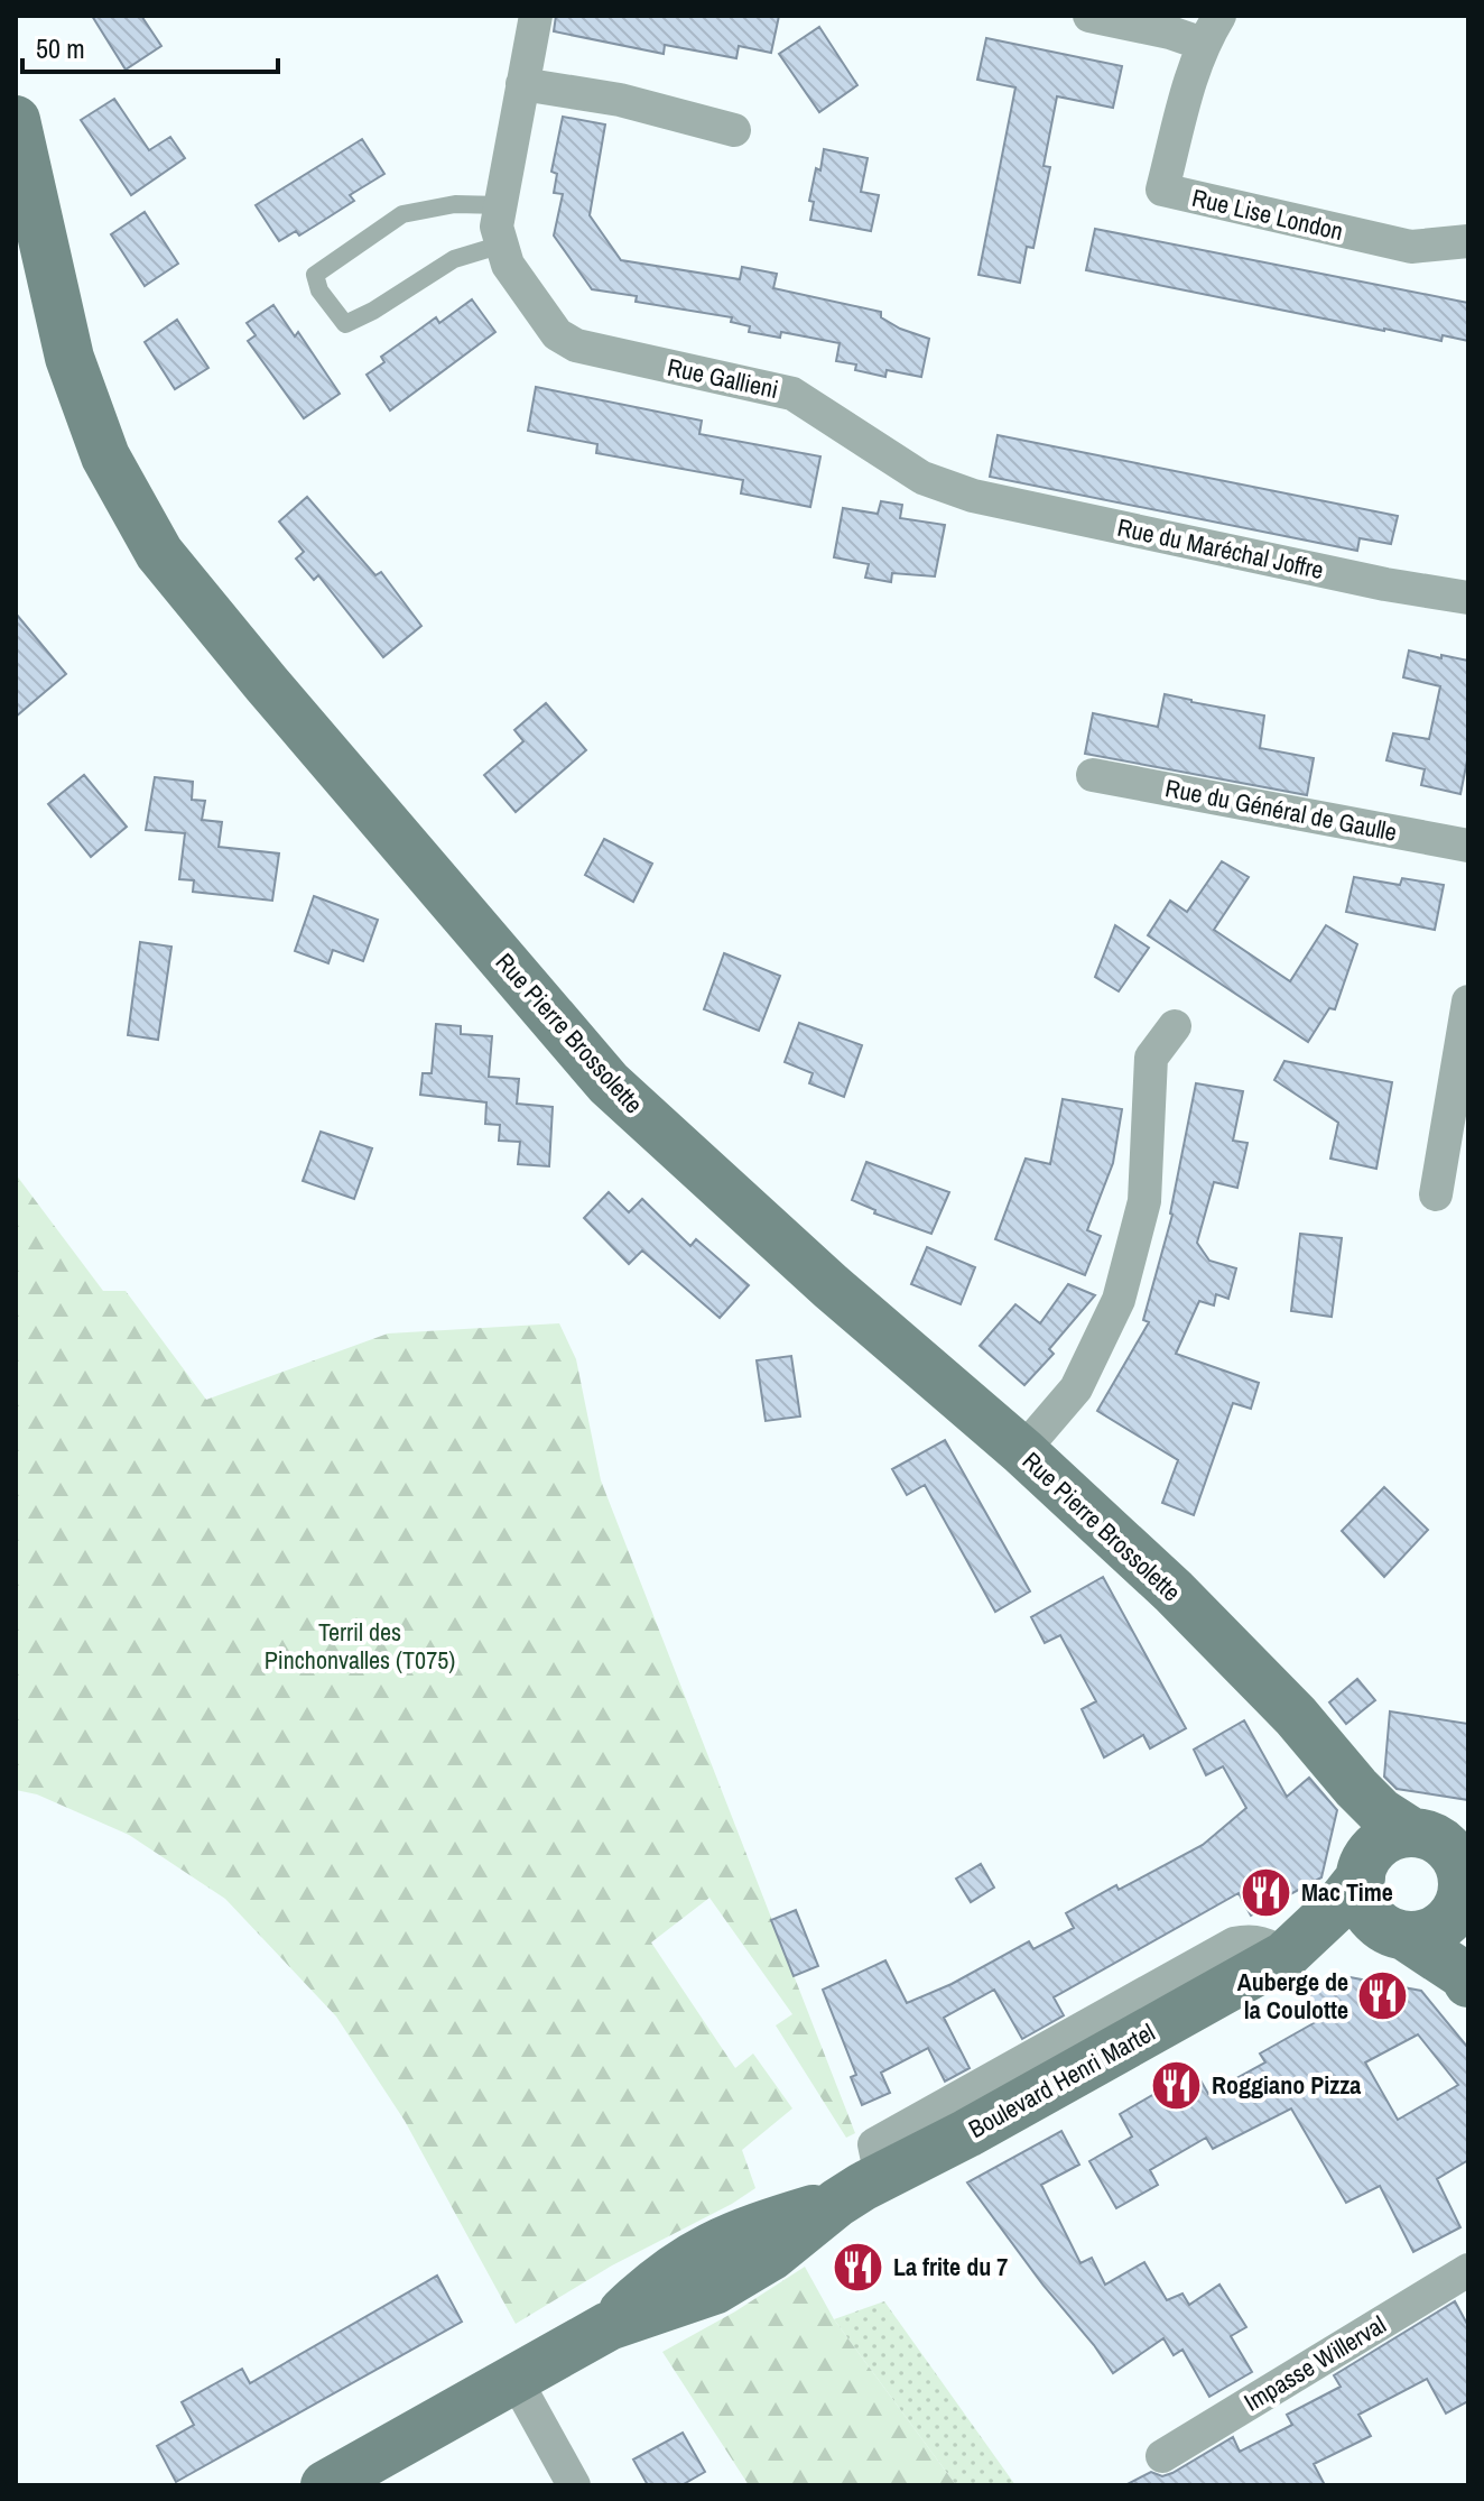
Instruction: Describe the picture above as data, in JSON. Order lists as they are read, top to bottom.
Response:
{
  "streets": {
    "street": [
      "Rue Lise London",
      "Rue Gallieni",
      "Rue du Maréchal Joffre",
      "Rue du Général de Gaulle",
      "Rue Pierre Brossolette",
      "Boulevard Henri Martel",
      "Impasse Willerval"
    ]
  },
  "crossings": [
    ["Rue Gallieni", "Rue du Maréchal Joffre"],
    ["Rue Pierre Brossolette", "Boulevard Henri Martel"]
  ],
  "parks": ["Terril des Pinchonvalles (T075)"],
  "places": {
    "restaurant": [
      "Mac Time",
      "Auberge de la Coulotte",
      "Roggiano Pizza",
      "La frite du 7"
    ]
  },
  "scale_bar": "50 m"
}
